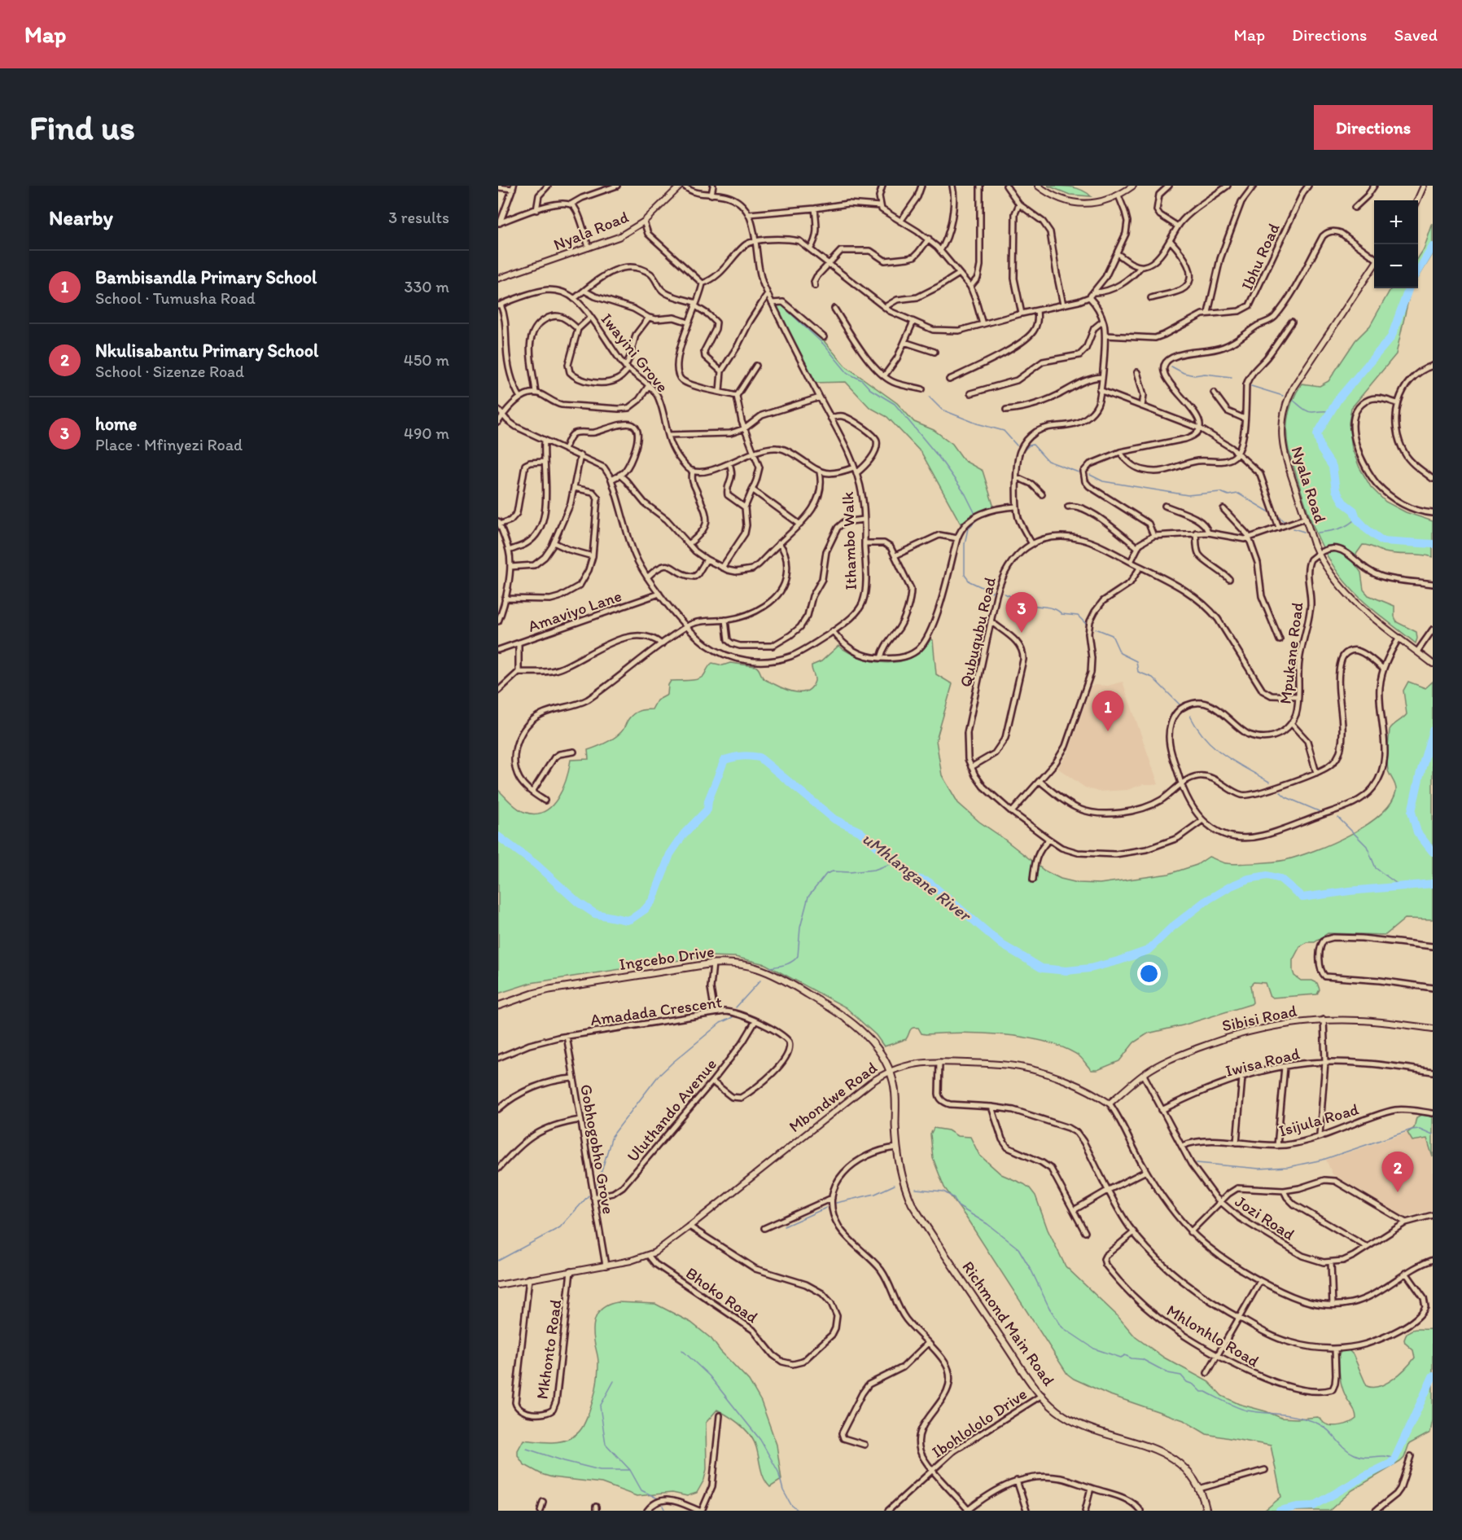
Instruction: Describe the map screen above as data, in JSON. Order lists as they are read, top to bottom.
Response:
{
  "streets": {
    "main road": ["Ingcebo Drive", "Richmond Main Road"],
    "street": [
      "Nyala Road",
      "Ibhu Road",
      "Iwayini Grove",
      "Ithambo Walk",
      "Amaviyo Lane",
      "Qubuqubu Road",
      "Mpukane Road",
      "Amadada Crescent",
      "Sibisi Road",
      "Iwisa Road",
      "Mbondwe Road",
      "Uluthando Avenue",
      "Isijula Road",
      "Gobhogobho Grove",
      "Jozi Road",
      "Bhoko Road",
      "Mhlonhlo Road",
      "Mkhonto Road",
      "Ibohlololo Drive"
    ]
  },
  "crossings": [
    ["Nyala Road", "Mpukane Road"],
    ["Ithambo Walk", "Amaviyo Lane"],
    ["Qubuqubu Road", "Mpukane Road"],
    ["Ingcebo Drive", "Mbondwe Road"],
    ["Ingcebo Drive", "Richmond Main Road"],
    ["Amadada Crescent", "Uluthando Avenue"],
    ["Amadada Crescent", "Gobhogobho Grove"],
    ["Sibisi Road", "Mbondwe Road"],
    ["Sibisi Road", "Jozi Road"],
    ["Iwisa Road", "Jozi Road"],
    ["Mbondwe Road", "Gobhogobho Grove"],
    ["Mbondwe Road", "Bhoko Road"],
    ["Mbondwe Road", "Richmond Main Road"],
    ["Mbondwe Road", "Mkhonto Road"],
    ["Uluthando Avenue", "Gobhogobho Grove"],
    ["Isijula Road", "Jozi Road"],
    ["Richmond Main Road", "Ibohlololo Drive"]
  ],
  "water": ["uMhlangane River"],
  "page": {
    "header": "Map",
    "nav": ["Map", "Directions", "Saved"],
    "buttons": "Directions",
    "title": "Find us",
    "heading": ["Nearby", "3 results"],
    "map_buttons": ["+", "−"],
    "list": [
      {
        "mark": "1",
        "name": "Bambisandla Primary School",
        "note": "School · Tumusha Road",
        "value": "330 m"
      },
      {
        "mark": "2",
        "name": "Nkulisabantu Primary School",
        "note": "School · Sizenze Road",
        "value": "450 m"
      },
      {
        "mark": "3",
        "name": "home",
        "note": "Place · Mfinyezi Road",
        "value": "490 m"
      }
    ],
    "pins": ["3", "1", "2"]
  }
}
